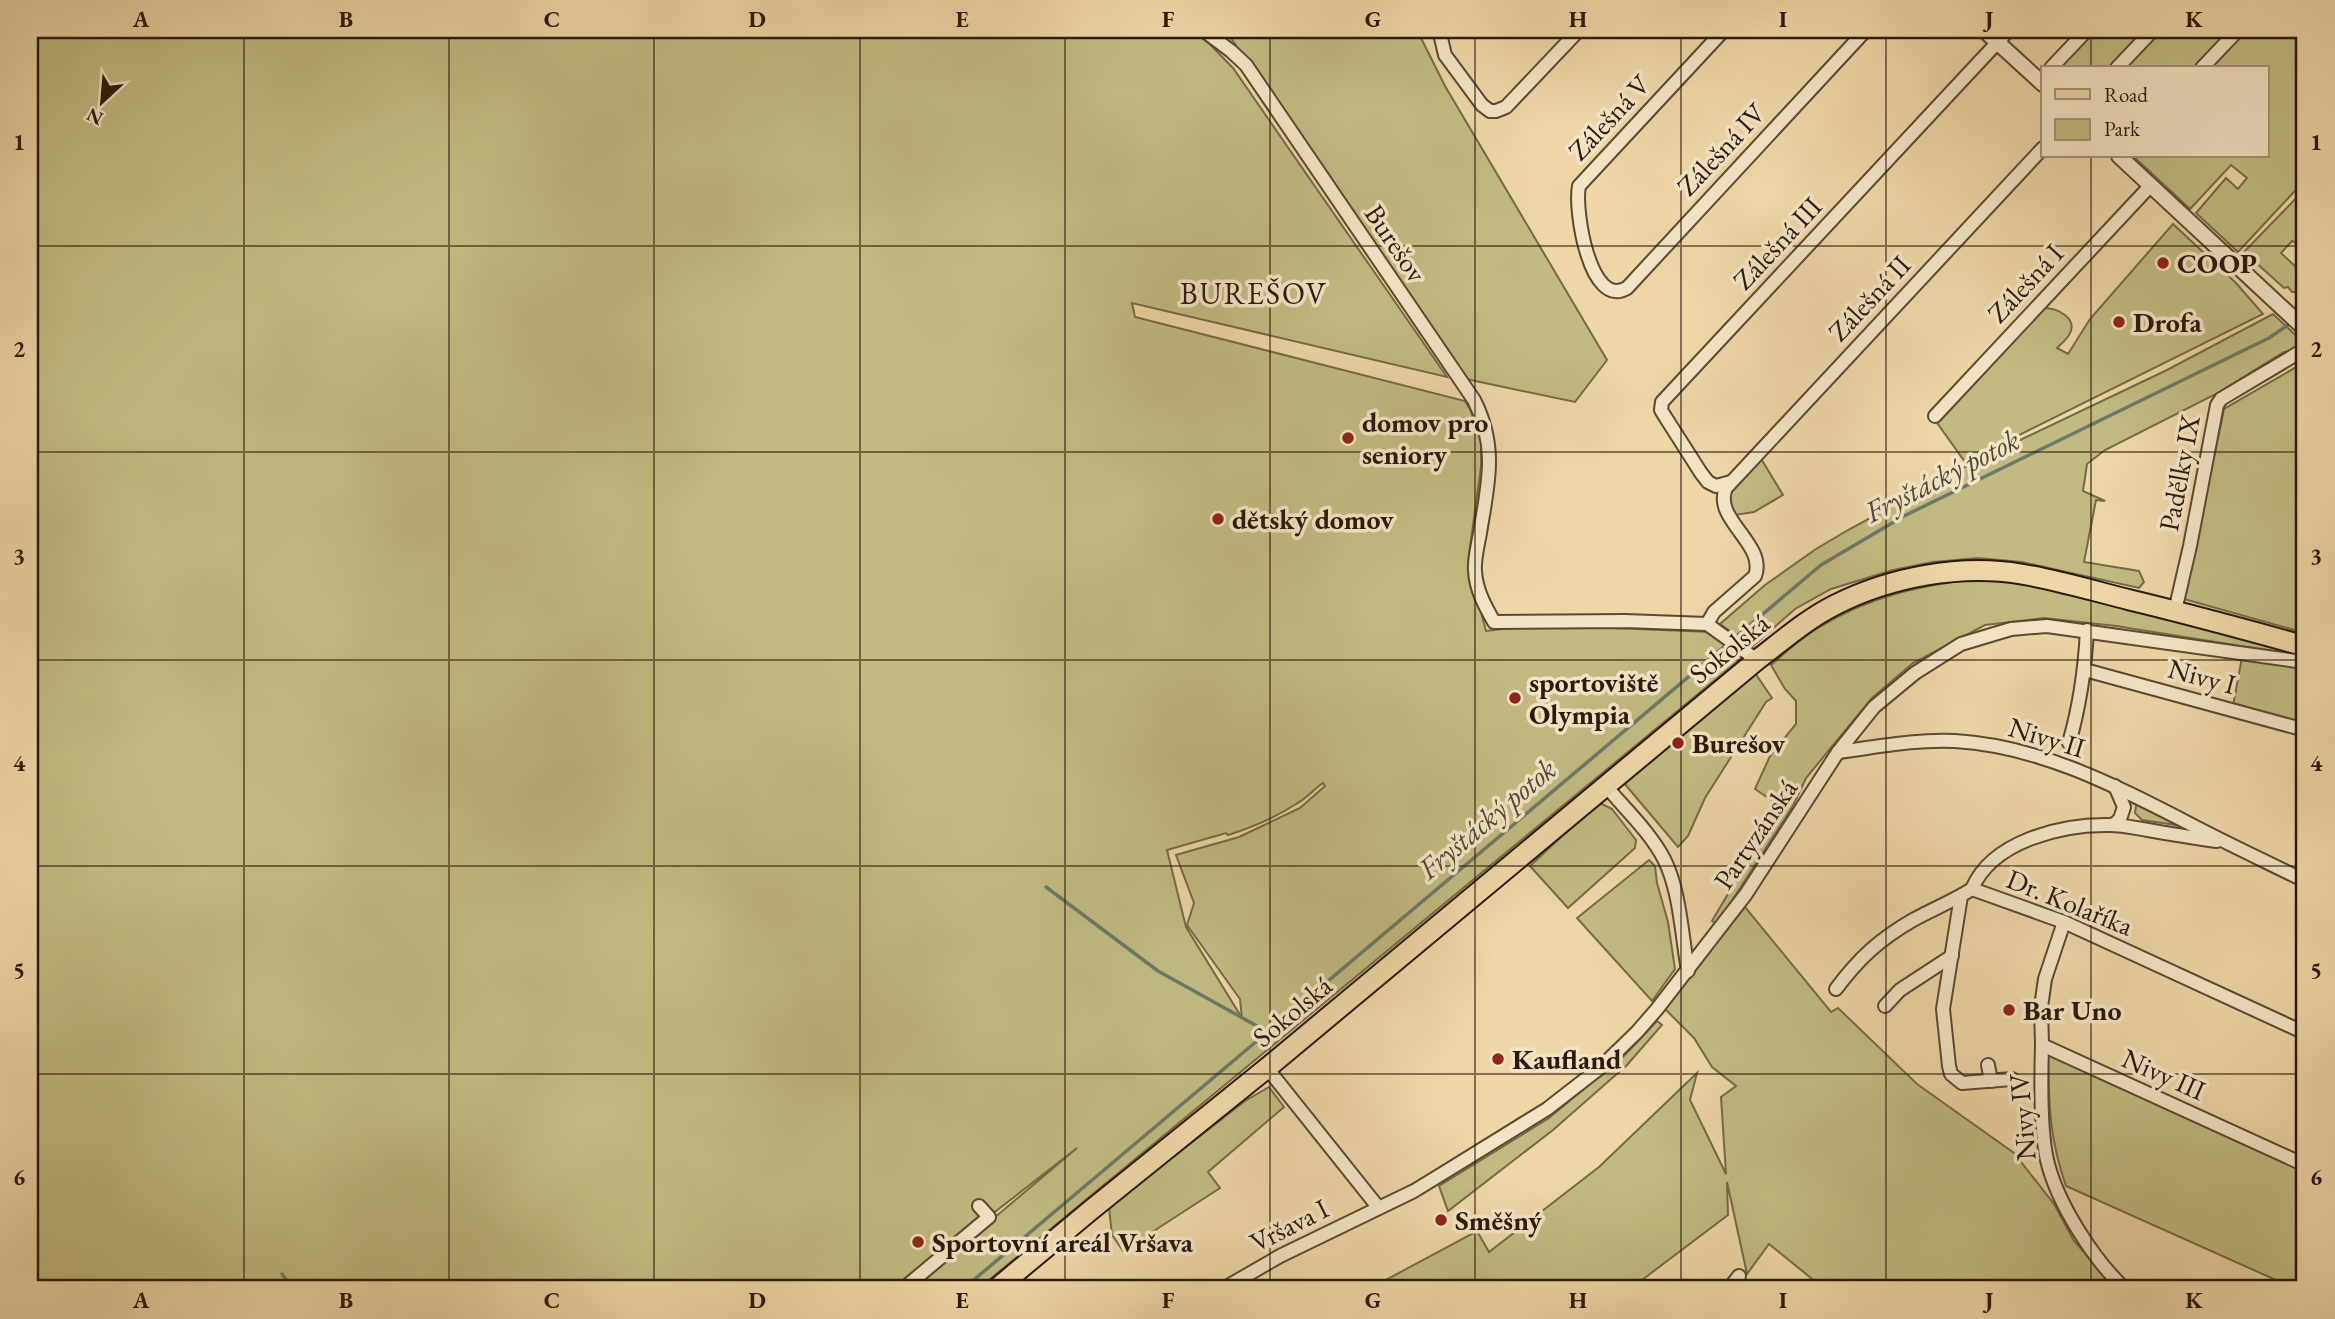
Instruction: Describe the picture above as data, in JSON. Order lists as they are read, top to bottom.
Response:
{
  "streets": {
    "main road": ["Sokolská"],
    "street": [
      "Zálešná V",
      "Zálešná IV",
      "Burešov",
      "Zálešná III",
      "Zálešná I",
      "Zálešná II",
      "Padělky IX",
      "Nivy I",
      "Nivy II",
      "Partyzánská",
      "Dr. Kolaříka",
      "Nivy III",
      "Nivy IV",
      "Vršava I"
    ]
  },
  "crossings": [
    ["Zálešná V", "Zálešná IV"],
    ["Zálešná III", "Zálešná II"],
    ["Padělky IX", "Sokolská"],
    ["Nivy II", "Partyzánská"],
    ["Nivy II", "Dr. Kolaříka"],
    ["Partyzánská", "Vršava I"],
    ["Nivy III", "Nivy IV"]
  ],
  "districts": ["BUREŠOV"],
  "water": ["Fryštácký potok"],
  "places": [
    "COOP",
    "Drofa",
    "domov pro seniory",
    "dětský domov",
    "sportoviště Olympia",
    "Burešov",
    "Bar Uno",
    "Kaufland",
    "Směšný",
    "Sportovní areál Vršava"
  ],
  "legend": ["Road", "Park"],
  "north": "bottom left",
  "grid": {
    "columns": [
      "A",
      "B",
      "C",
      "D",
      "E",
      "F",
      "G",
      "H",
      "I",
      "J",
      "K"
    ],
    "rows": [
      "1",
      "2",
      "3",
      "4",
      "5",
      "6"
    ]
  }
}
